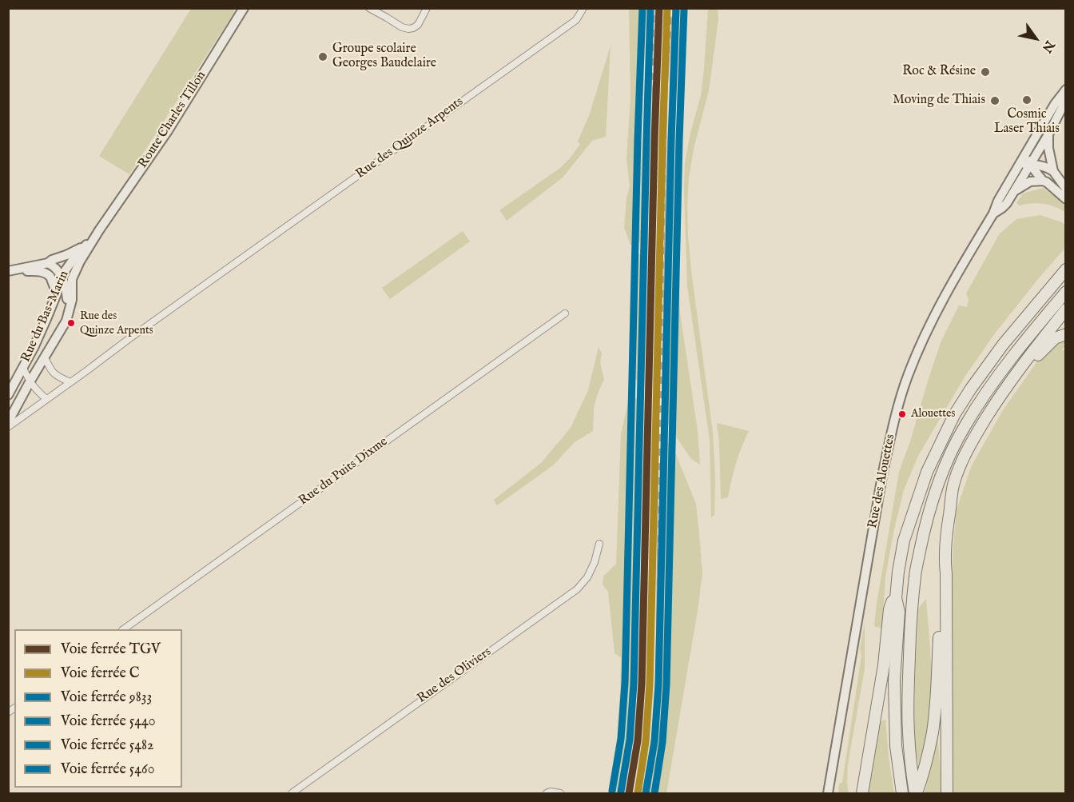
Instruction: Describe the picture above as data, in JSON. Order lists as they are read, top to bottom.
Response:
{
  "streets": {
    "main road": ["Route Charles Tillon", "Rue du Bas-Marin", "Rue des Alouettes"],
    "street": ["Rue des Quinze Arpents", "Rue du Puits Dixme", "Rue des Oliviers"]
  },
  "crossings": [
    ["Route Charles Tillon", "Rue du Bas-Marin"]
  ],
  "places": [
    "Groupe scolaire Georges Baudelaire",
    "Roc & Résine",
    "Cosmic Laser Thiais",
    "Moving de Thiais",
    "Rue des Quinze Arpents",
    "Alouettes"
  ],
  "lines": [
    "rail line TGV",
    "rail line C",
    "rail line 9833",
    "rail line 5482",
    "rail line 5440",
    "rail line 5460"
  ],
  "legend": [
    "Voie ferrée TGV",
    "Voie ferrée C",
    "Voie ferrée 9833",
    "Voie ferrée 5440",
    "Voie ferrée 5482",
    "Voie ferrée 5460"
  ],
  "north": "bottom right"
}
